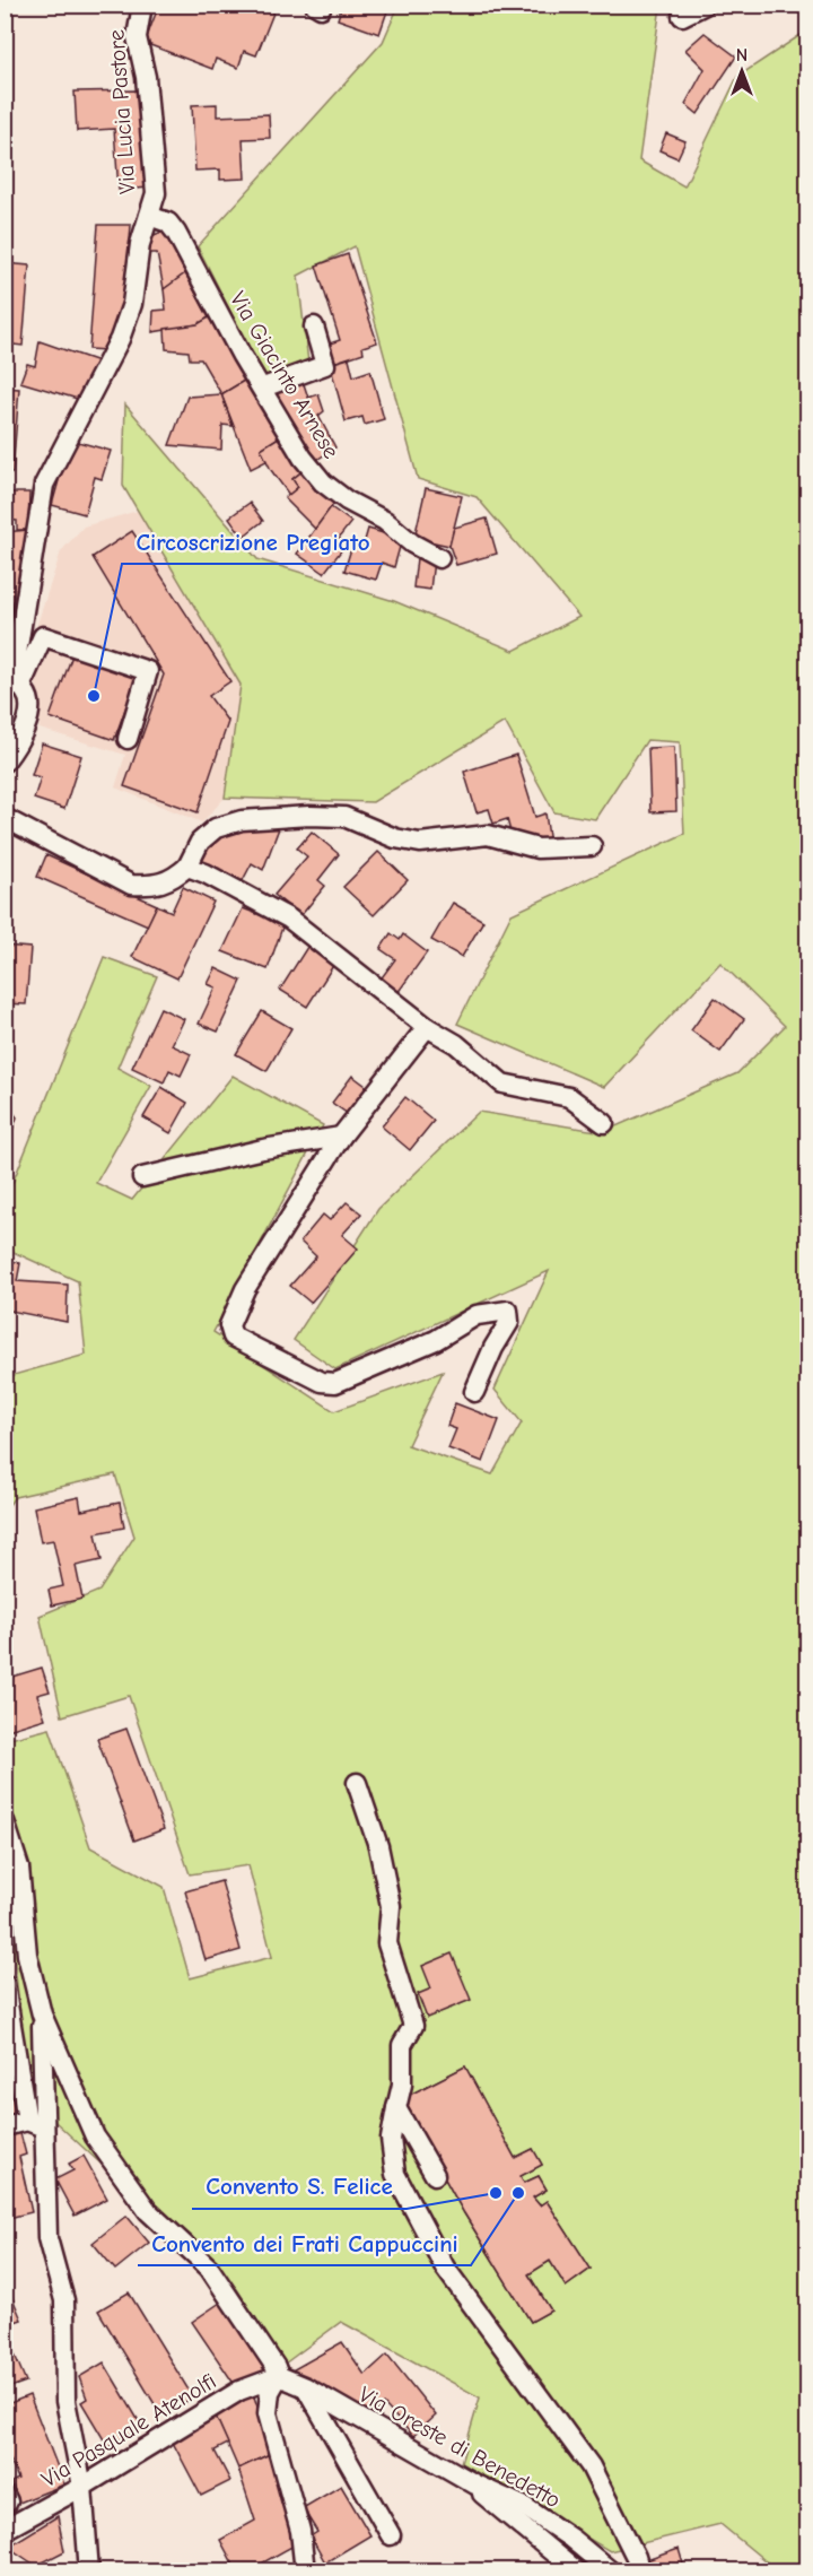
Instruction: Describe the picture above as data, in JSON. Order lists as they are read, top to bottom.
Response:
{
  "streets": {
    "street": [
      "Via Lucia Pastore",
      "Via Giacinto Arnese",
      "Via Pasquale Atenolfi",
      "Via Oreste di Benedetto"
    ]
  },
  "crossings": [
    ["Via Lucia Pastore", "Via Giacinto Arnese"],
    ["Via Pasquale Atenolfi", "Via Oreste di Benedetto"]
  ],
  "places": ["Circoscrizione Pregiato", "Convento S. Felice", "Convento dei Frati Cappuccini"],
  "north": "top"
}
